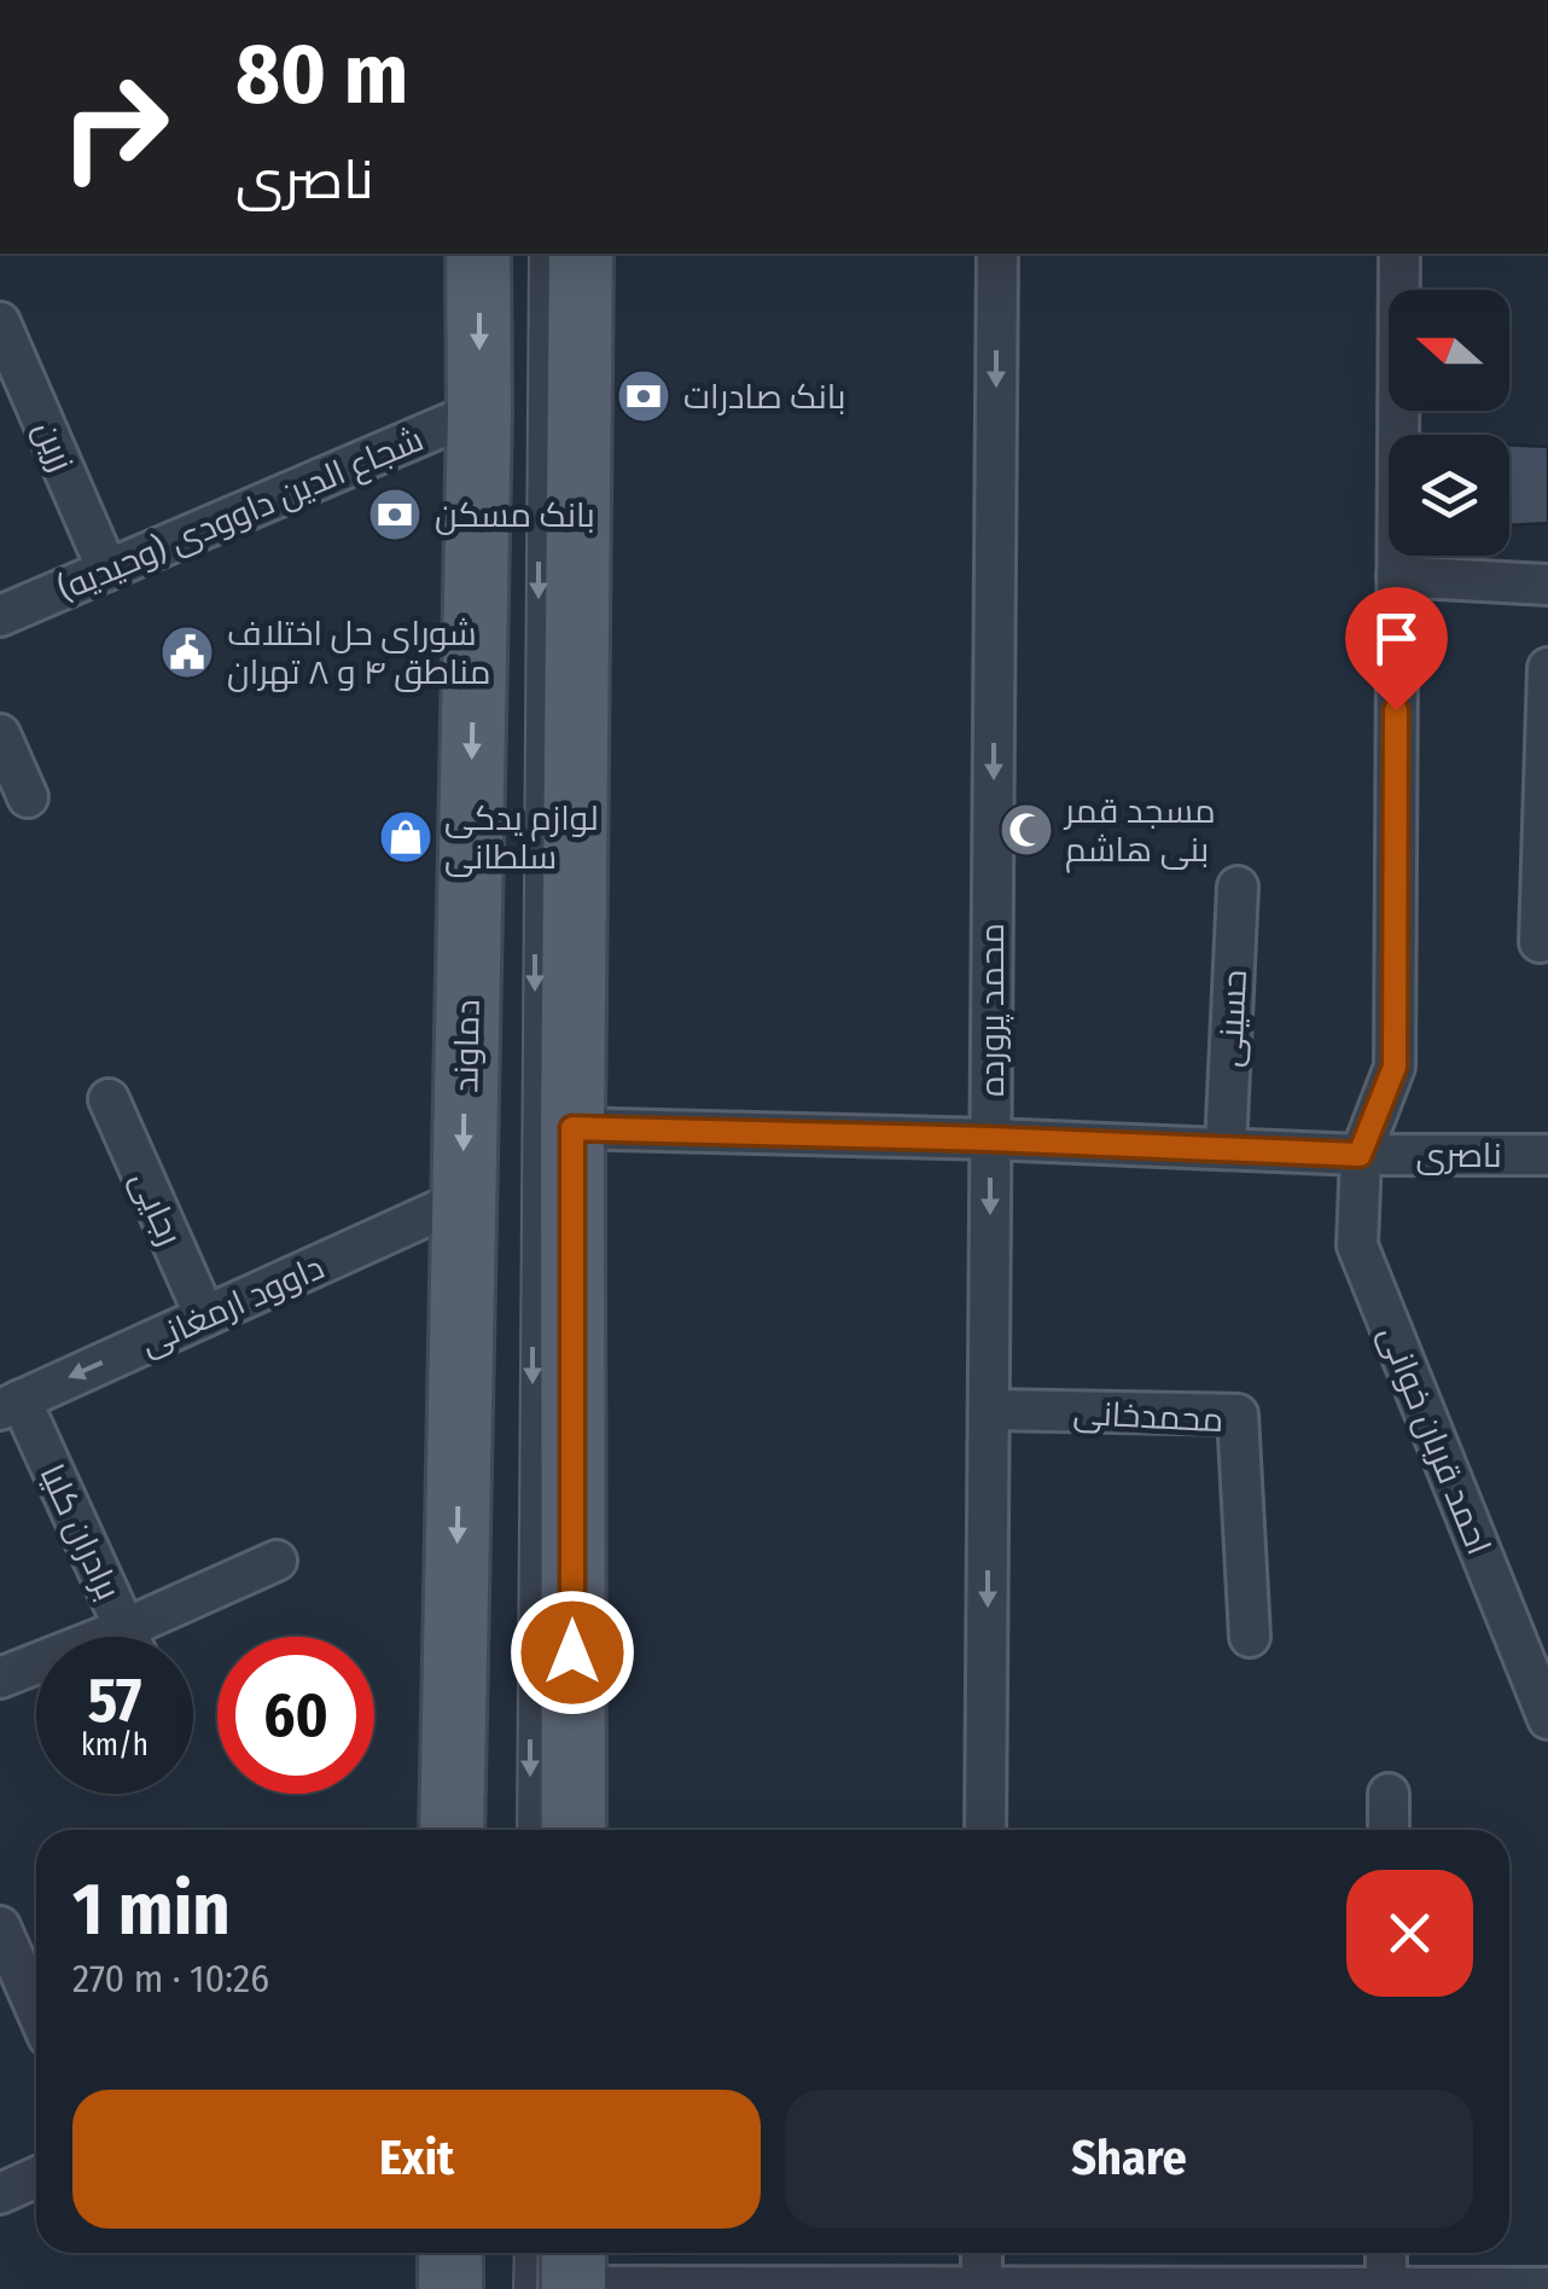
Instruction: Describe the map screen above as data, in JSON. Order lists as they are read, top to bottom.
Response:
{
  "streets": {
    "main road": ["دماوند"],
    "street": [
      "زرین",
      "شجاع الدین داوودی (وحیدیه)",
      "محمد پرورده",
      "حسینی",
      "ناصری",
      "رجایی",
      "داوود ارمغانی",
      "محمدخانی",
      "احمد قربان خوانی",
      "برادران کلیا"
    ]
  },
  "crossings": [
    ["زرین", "شجاع الدین داوودی (وحیدیه)"],
    ["شجاع الدین داوودی (وحیدیه)", "دماوند"],
    ["محمد پرورده", "ناصری"],
    ["محمد پرورده", "محمدخانی"],
    ["حسینی", "ناصری"],
    ["دماوند", "داوود ارمغانی"],
    ["ناصری", "احمد قربان خوانی"],
    ["رجایی", "داوود ارمغانی"],
    ["داوود ارمغانی", "برادران کلیا"]
  ],
  "one_way": ["محمد پرورده"],
  "places": {
    "bank": ["بانک صادرات", "بانک مسکن"],
    "public building": ["شورای حل اختلاف مناطق ۴ و ۸ تهران"],
    "mosque": ["مسجد قمر بنی هاشم"],
    "shop": ["لوازم یدکی سلطانی"]
  },
  "north": "left",
  "page": {
    "turn": ["80 m", "ناصری"],
    "speed": "57 km/h",
    "limit": "60",
    "heading": ["1 min", "270 m · 10:26"],
    "buttons": ["Exit", "Share"]
  }
}
